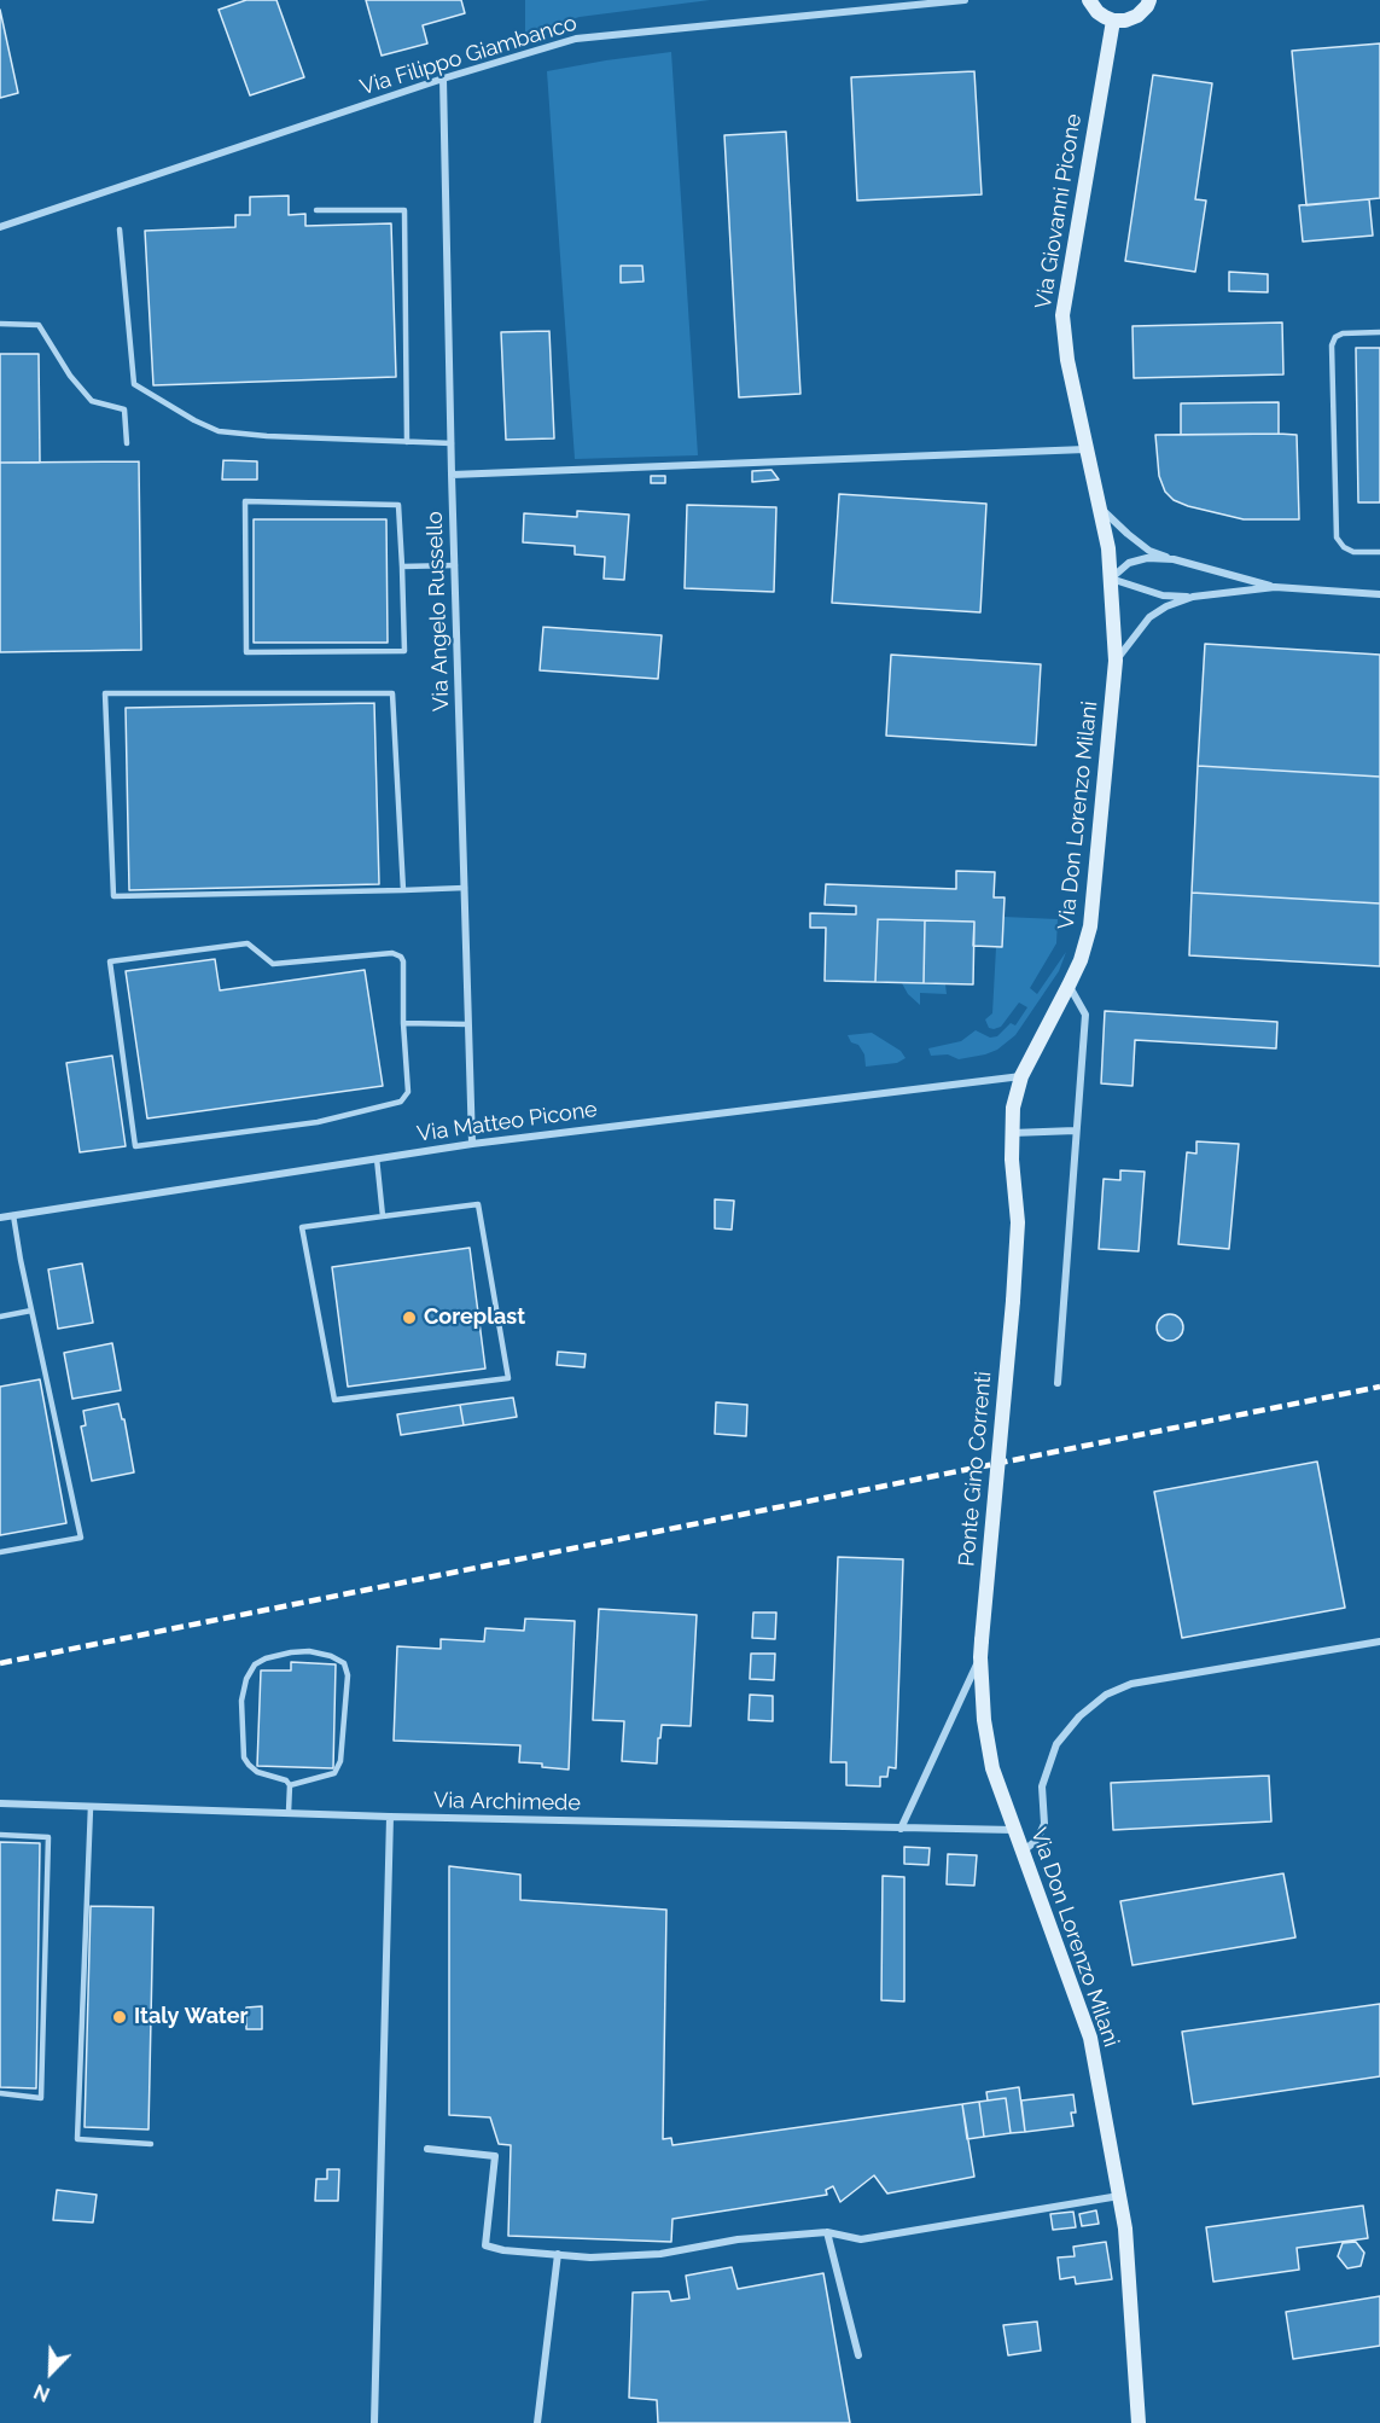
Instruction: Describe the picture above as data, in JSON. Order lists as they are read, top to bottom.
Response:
{
  "streets": {
    "street": [
      "Via Filippo Giambanco",
      "Via Giovanni Picone",
      "Via Angelo Russello",
      "Via Don Lorenzo Milani",
      "Via Matteo Picone",
      "Ponte Gino Correnti",
      "Via Archimede"
    ]
  },
  "crossings": [
    ["Via Filippo Giambanco", "Via Angelo Russello"],
    ["Via Giovanni Picone", "Via Don Lorenzo Milani"],
    ["Via Angelo Russello", "Via Matteo Picone"],
    ["Via Don Lorenzo Milani", "Via Matteo Picone"],
    ["Via Don Lorenzo Milani", "Ponte Gino Correnti"],
    ["Via Don Lorenzo Milani", "Via Archimede"]
  ],
  "places": ["Coreplast", "Italy Water"],
  "north": "bottom left"
}
